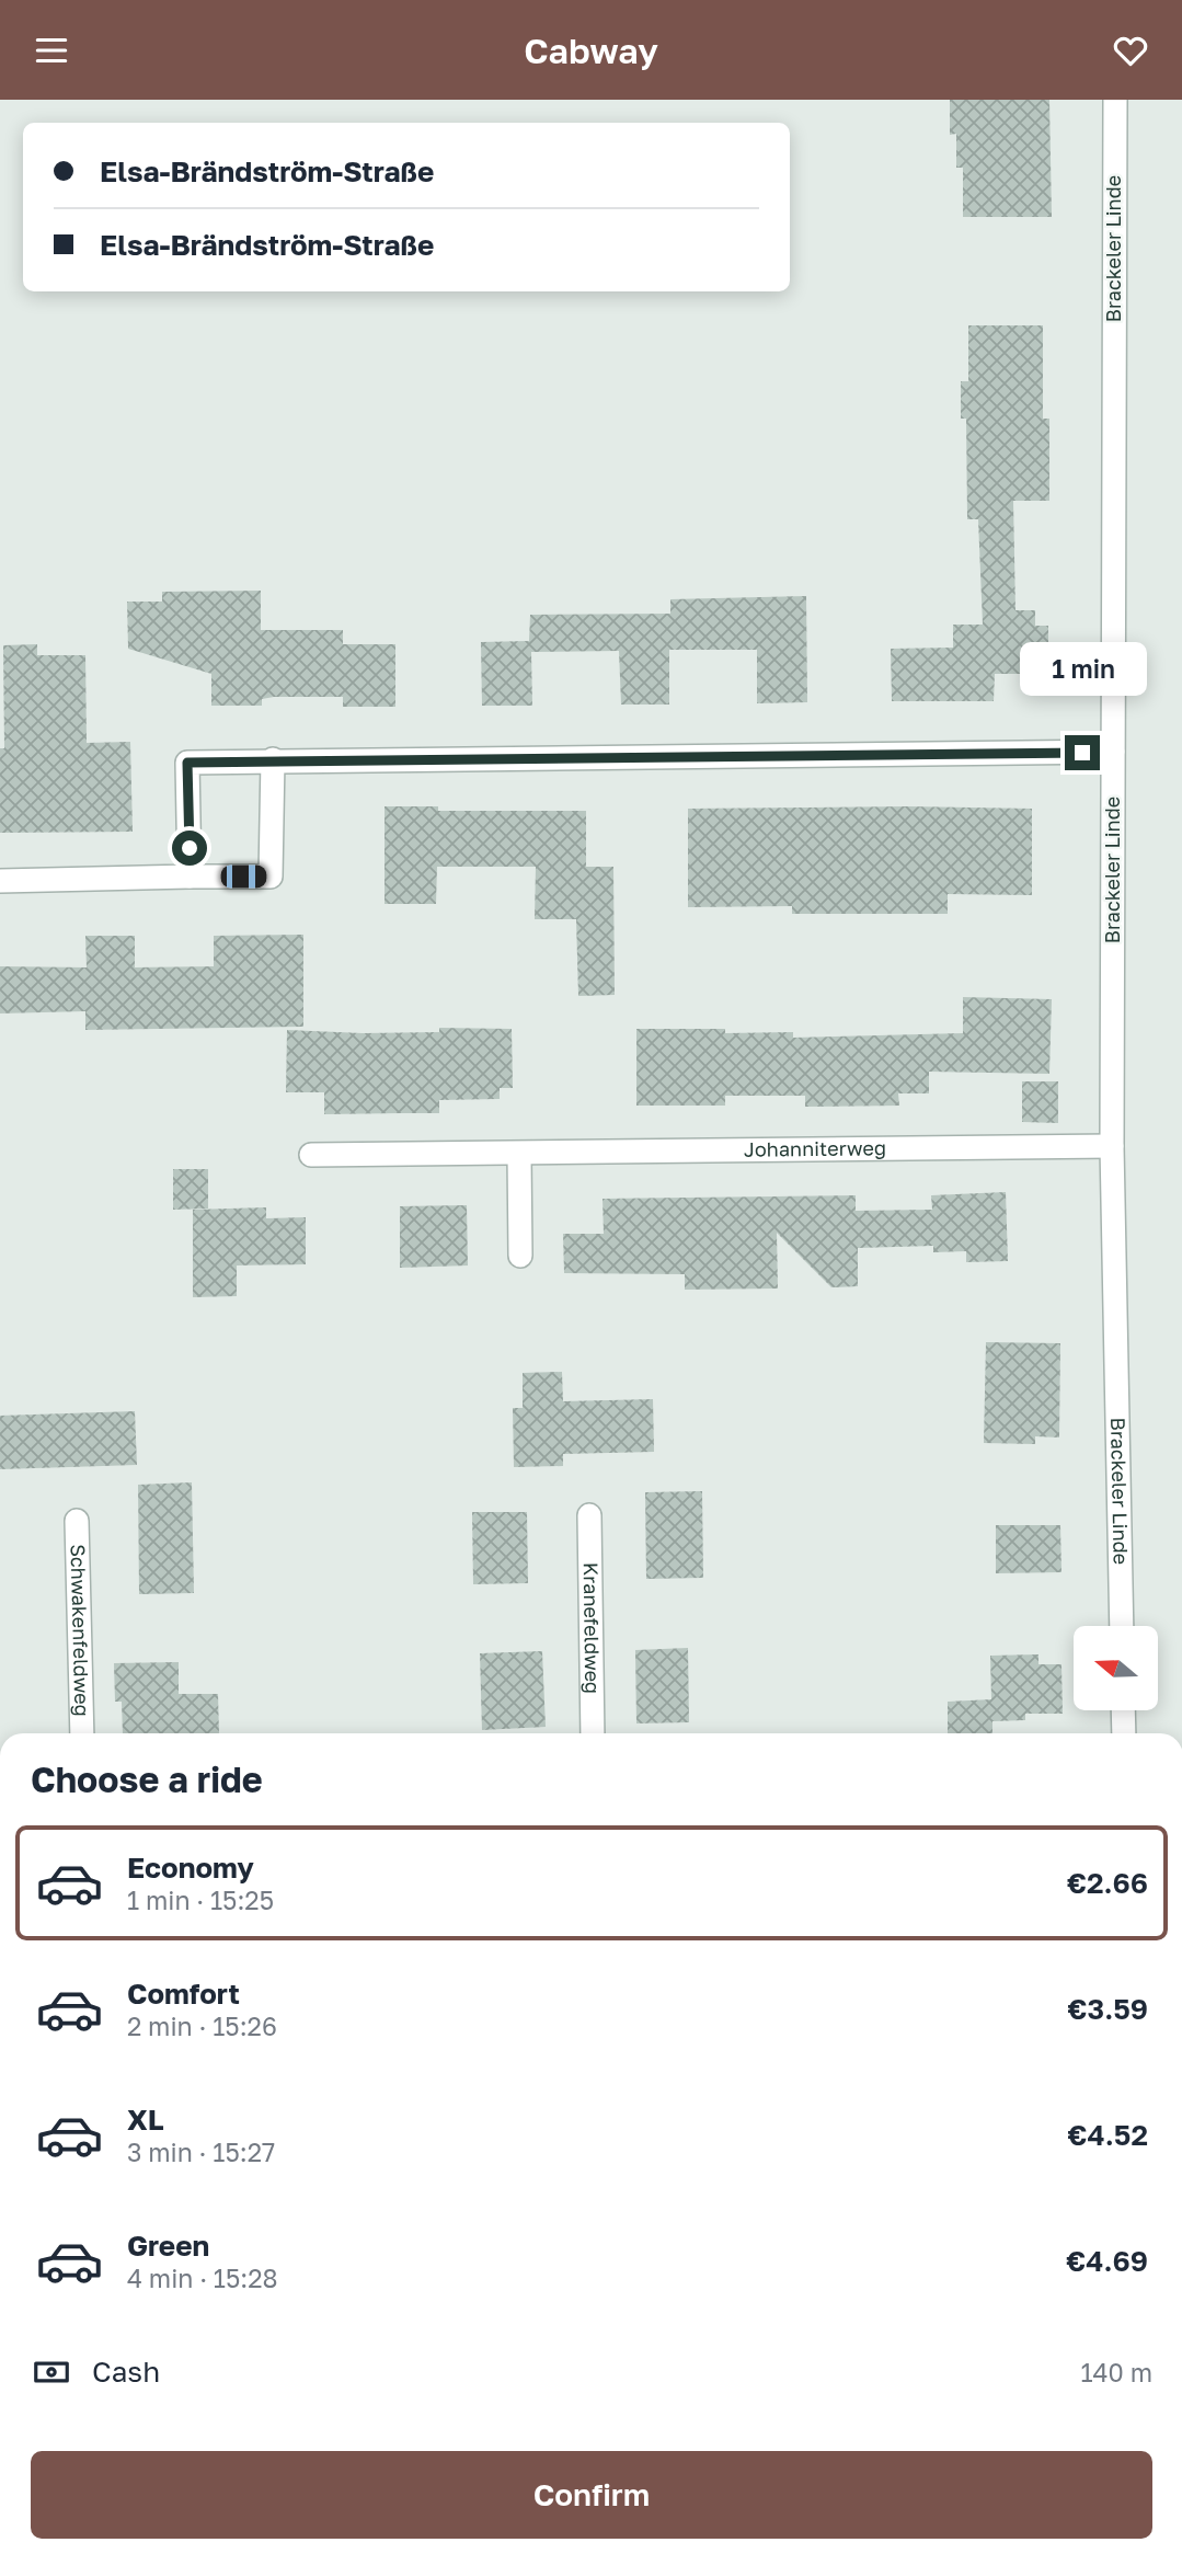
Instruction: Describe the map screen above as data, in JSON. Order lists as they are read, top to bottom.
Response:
{
  "streets": {
    "street": [
      "Brackeler Linde",
      "Johanniterweg",
      "Kranefeldweg",
      "Schwakenfeldweg"
    ]
  },
  "crossings": [
    ["Brackeler Linde", "Johanniterweg"]
  ],
  "north": "left",
  "page": {
    "header": "Cabway",
    "banner": ["Elsa-Brändström-Straße", "Elsa-Brändström-Straße"],
    "bubble": "1 min",
    "heading": "Choose a ride",
    "list": [
      {
        "name": "Economy",
        "note": "1 min · 15:25",
        "value": "€2.66"
      },
      {
        "name": "Comfort",
        "note": "2 min · 15:26",
        "value": "€3.59"
      },
      {
        "name": "XL",
        "note": "3 min · 15:27",
        "value": "€4.52"
      },
      {
        "name": "Green",
        "note": "4 min · 15:28",
        "value": "€4.69"
      }
    ],
    "pay": ["Cash", "140 m"],
    "buttons": "Confirm"
  }
}
